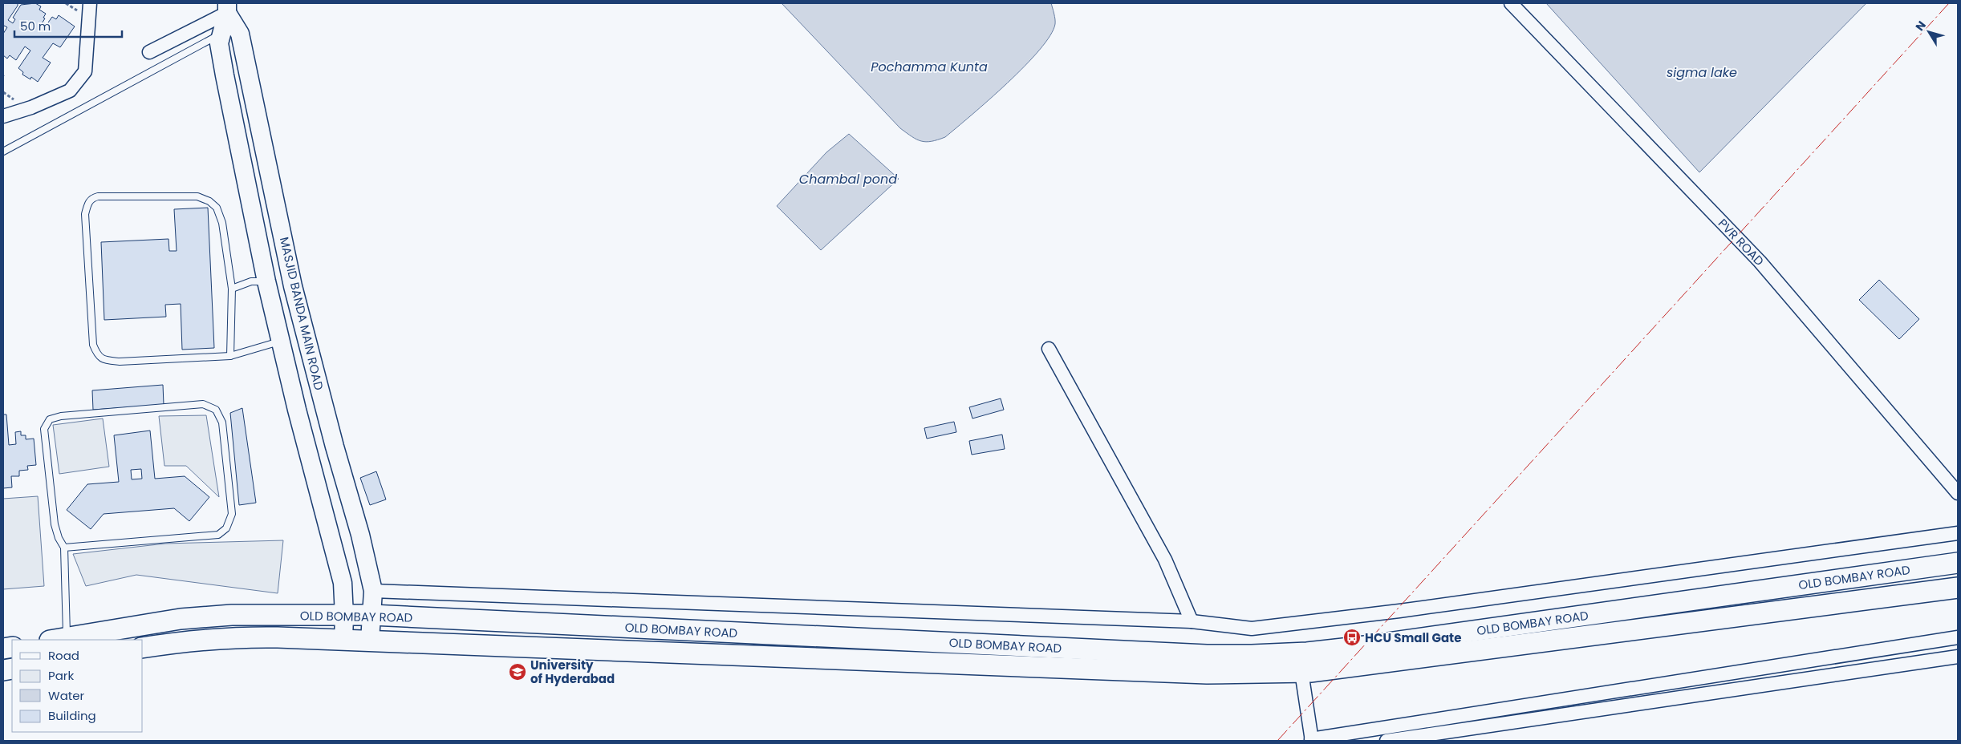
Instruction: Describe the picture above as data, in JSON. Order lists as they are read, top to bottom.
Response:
{
  "streets": {
    "main road": ["MASJID BANDA MAIN ROAD", "OLD BOMBAY ROAD"],
    "street": ["PVR ROAD"]
  },
  "crossings": [
    ["MASJID BANDA MAIN ROAD", "OLD BOMBAY ROAD"]
  ],
  "water": ["Pochamma Kunta", "sigma lake", "Chambal pond"],
  "places": {
    "bus stop": ["HCU Small Gate"],
    "school or university": ["University of Hyderabad"]
  },
  "legend": [
    "Road",
    "Park",
    "Water",
    "Building"
  ],
  "scale_bar": "50 m",
  "north": "top left"
}
